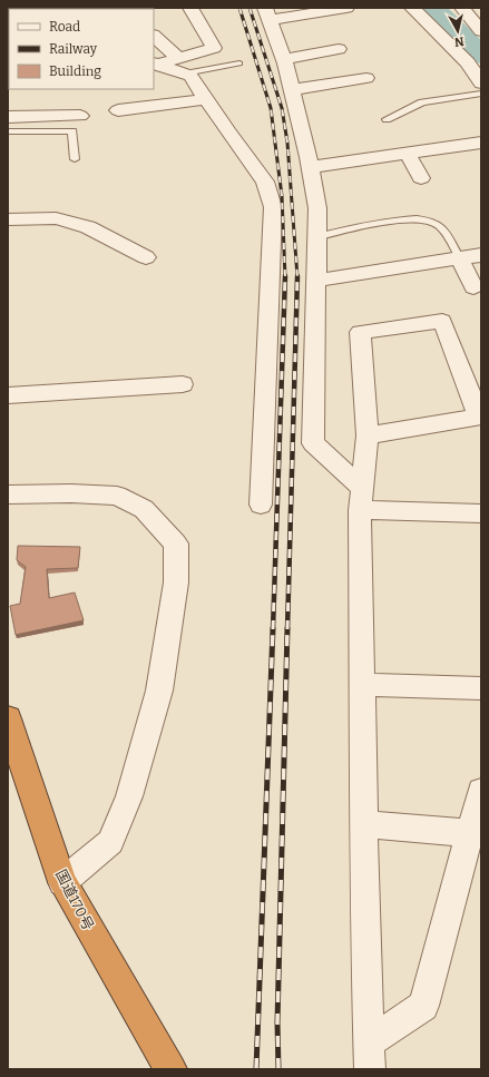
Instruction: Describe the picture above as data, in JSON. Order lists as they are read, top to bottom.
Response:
{
  "streets": {
    "highway": ["国道170号"]
  },
  "legend": ["Road", "Railway", "Building"],
  "north": "bottom"
}
